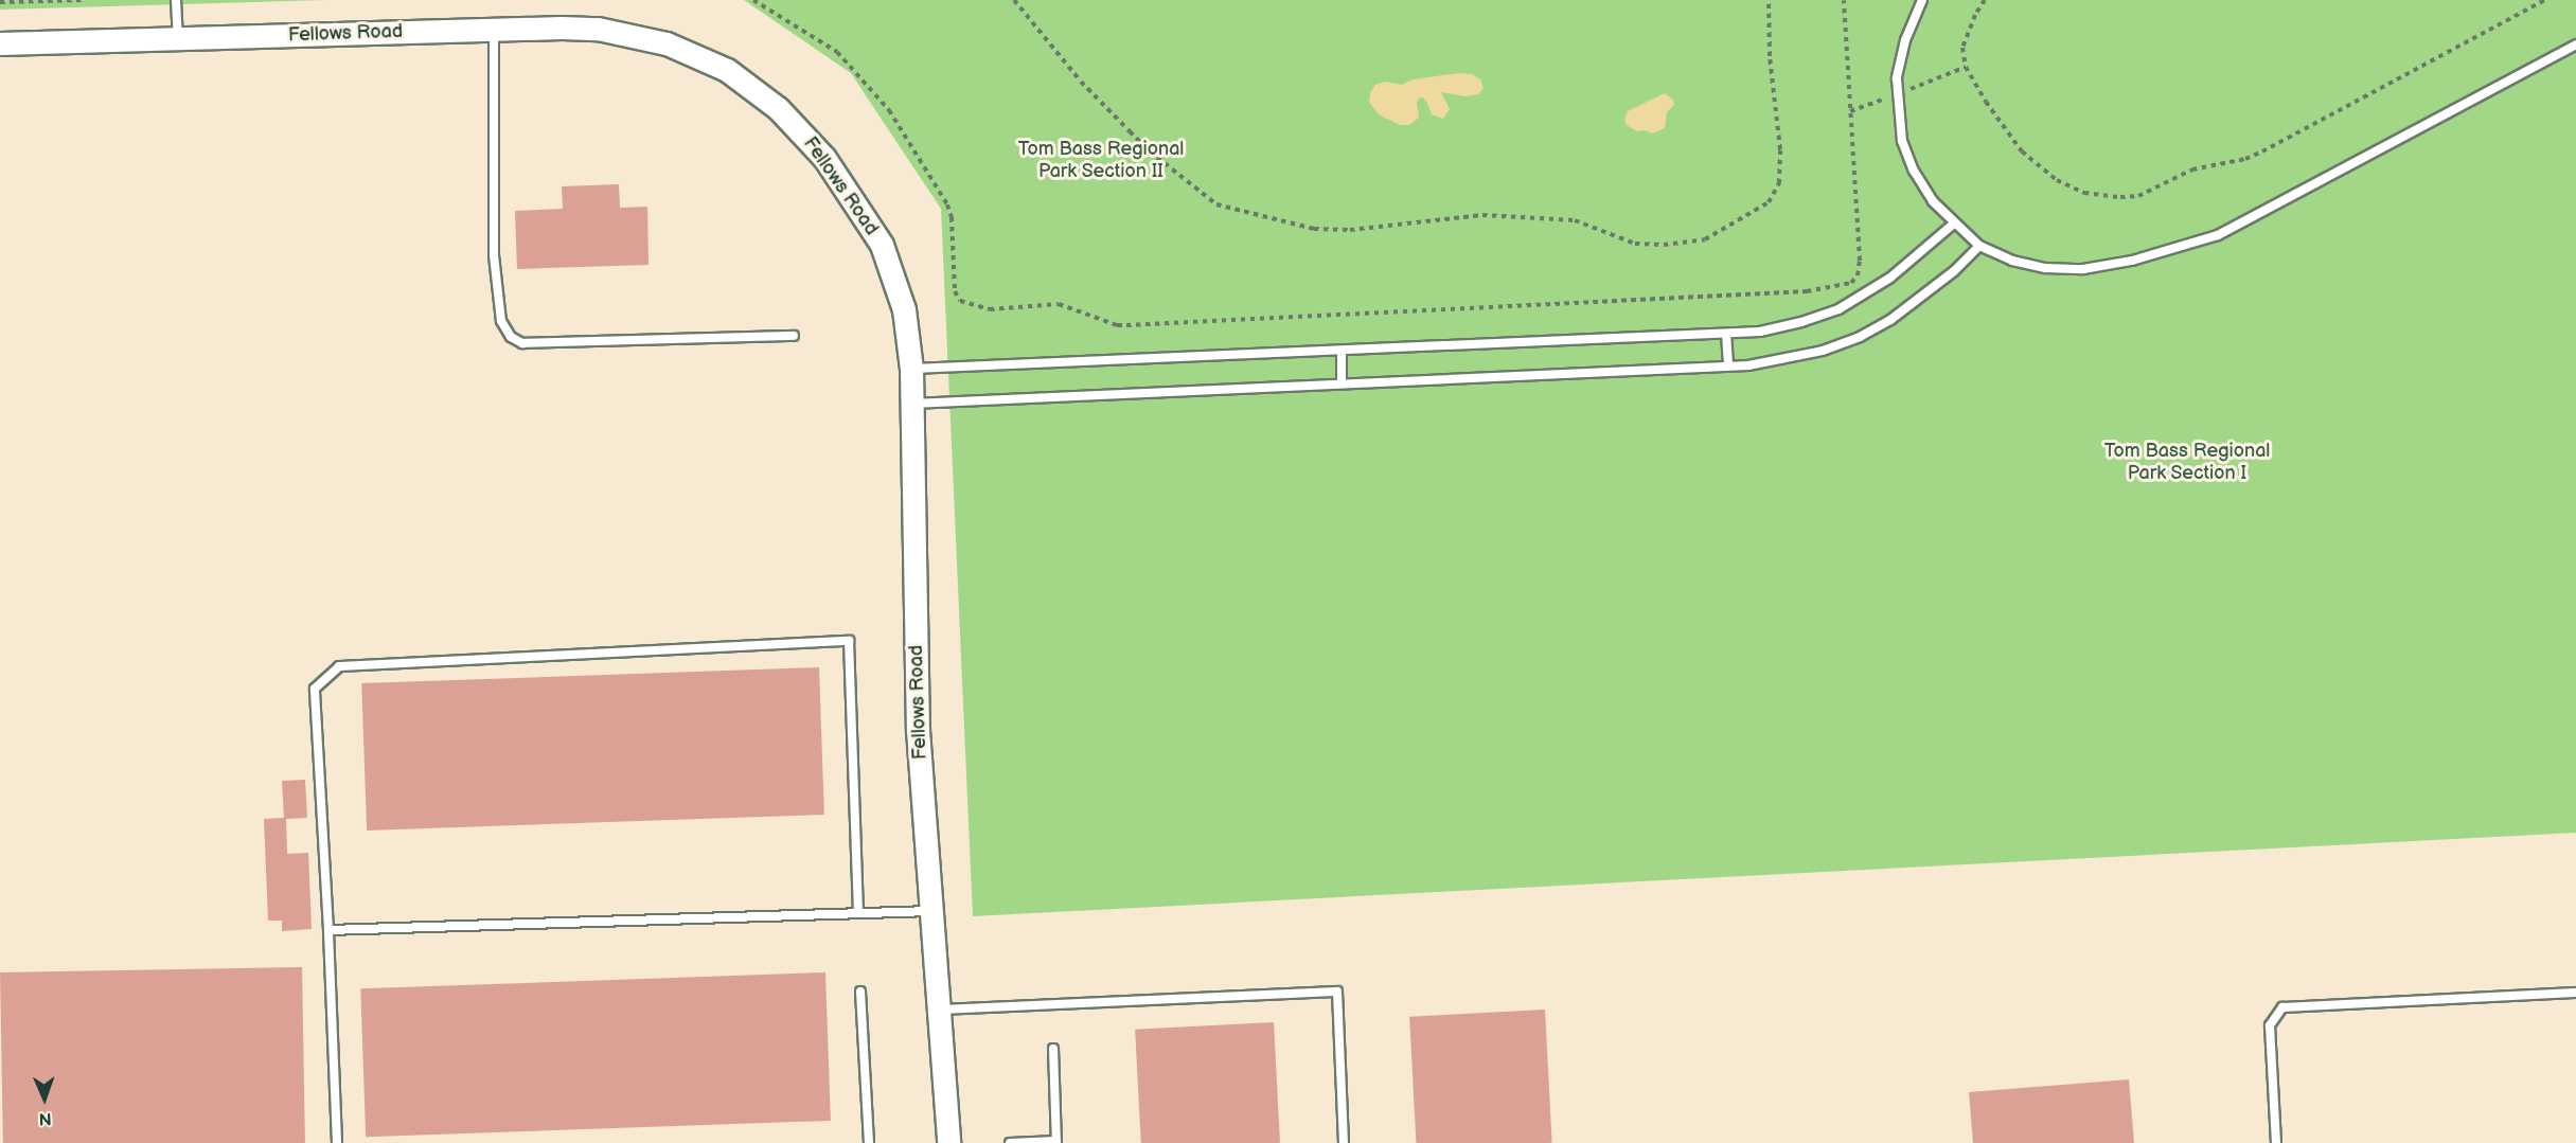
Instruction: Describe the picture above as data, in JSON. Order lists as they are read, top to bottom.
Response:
{
  "streets": {
    "street": ["Fellows Road"]
  },
  "parks": ["Tom Bass Regional Park Section II", "Tom Bass Regional Park Section I"],
  "north": "bottom"
}
